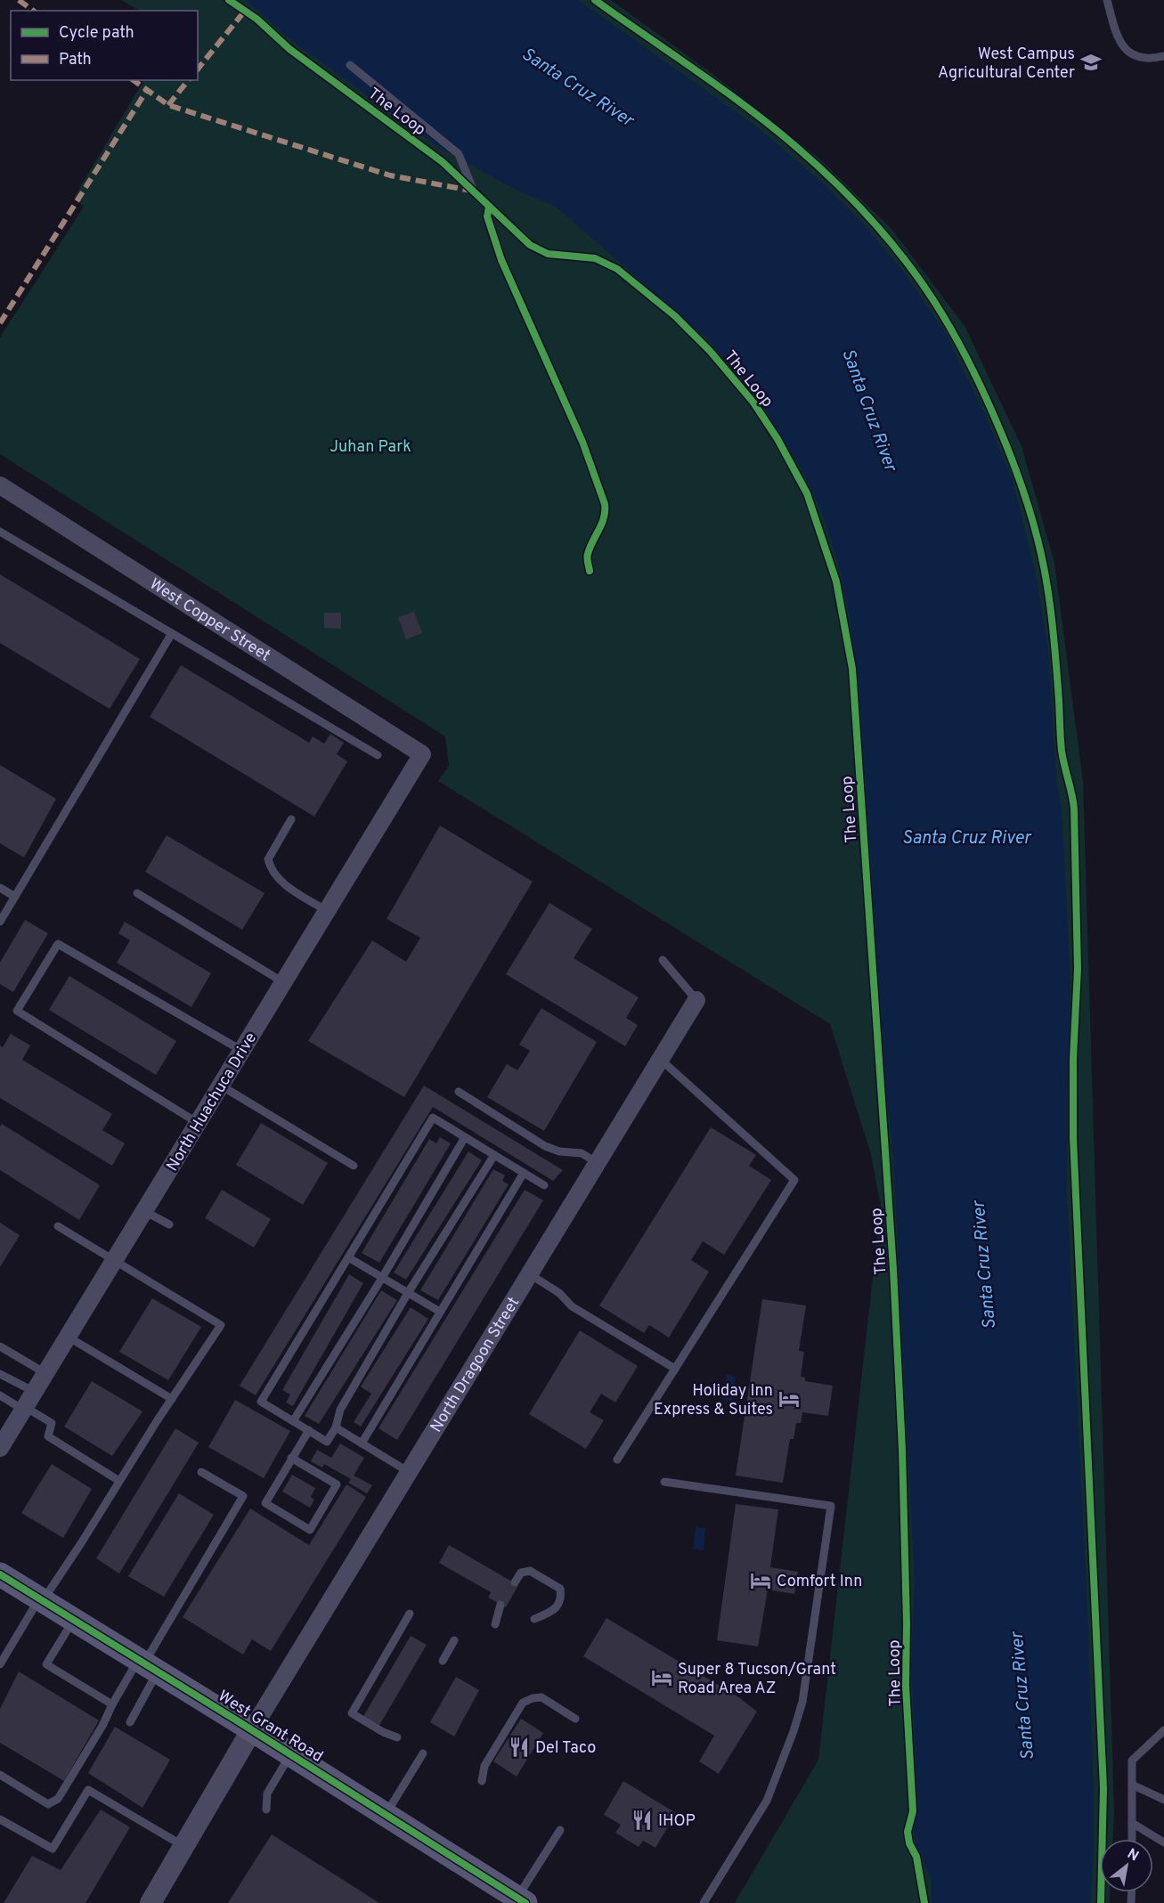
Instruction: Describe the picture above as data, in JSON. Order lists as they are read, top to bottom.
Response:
{
  "streets": {
    "main road": ["West Grant Road"],
    "street": ["West Copper Street", "North Huachuca Drive", "North Dragoon Street"],
    "cycle path": ["The Loop"]
  },
  "crossings": [
    ["West Copper Street", "North Huachuca Drive"],
    ["North Dragoon Street", "West Grant Road"]
  ],
  "water": ["Santa Cruz River"],
  "parks": ["Juhan Park"],
  "places": {
    "school or university": ["West Campus Agricultural Center"],
    "hotel": ["Holiday Inn Express & Suites", "Comfort Inn", "Super 8 Tucson/Grant Road Area AZ"],
    "restaurant": ["Del Taco", "IHOP"]
  },
  "legend": ["Cycle path", "Path"],
  "north": "top right"
}
